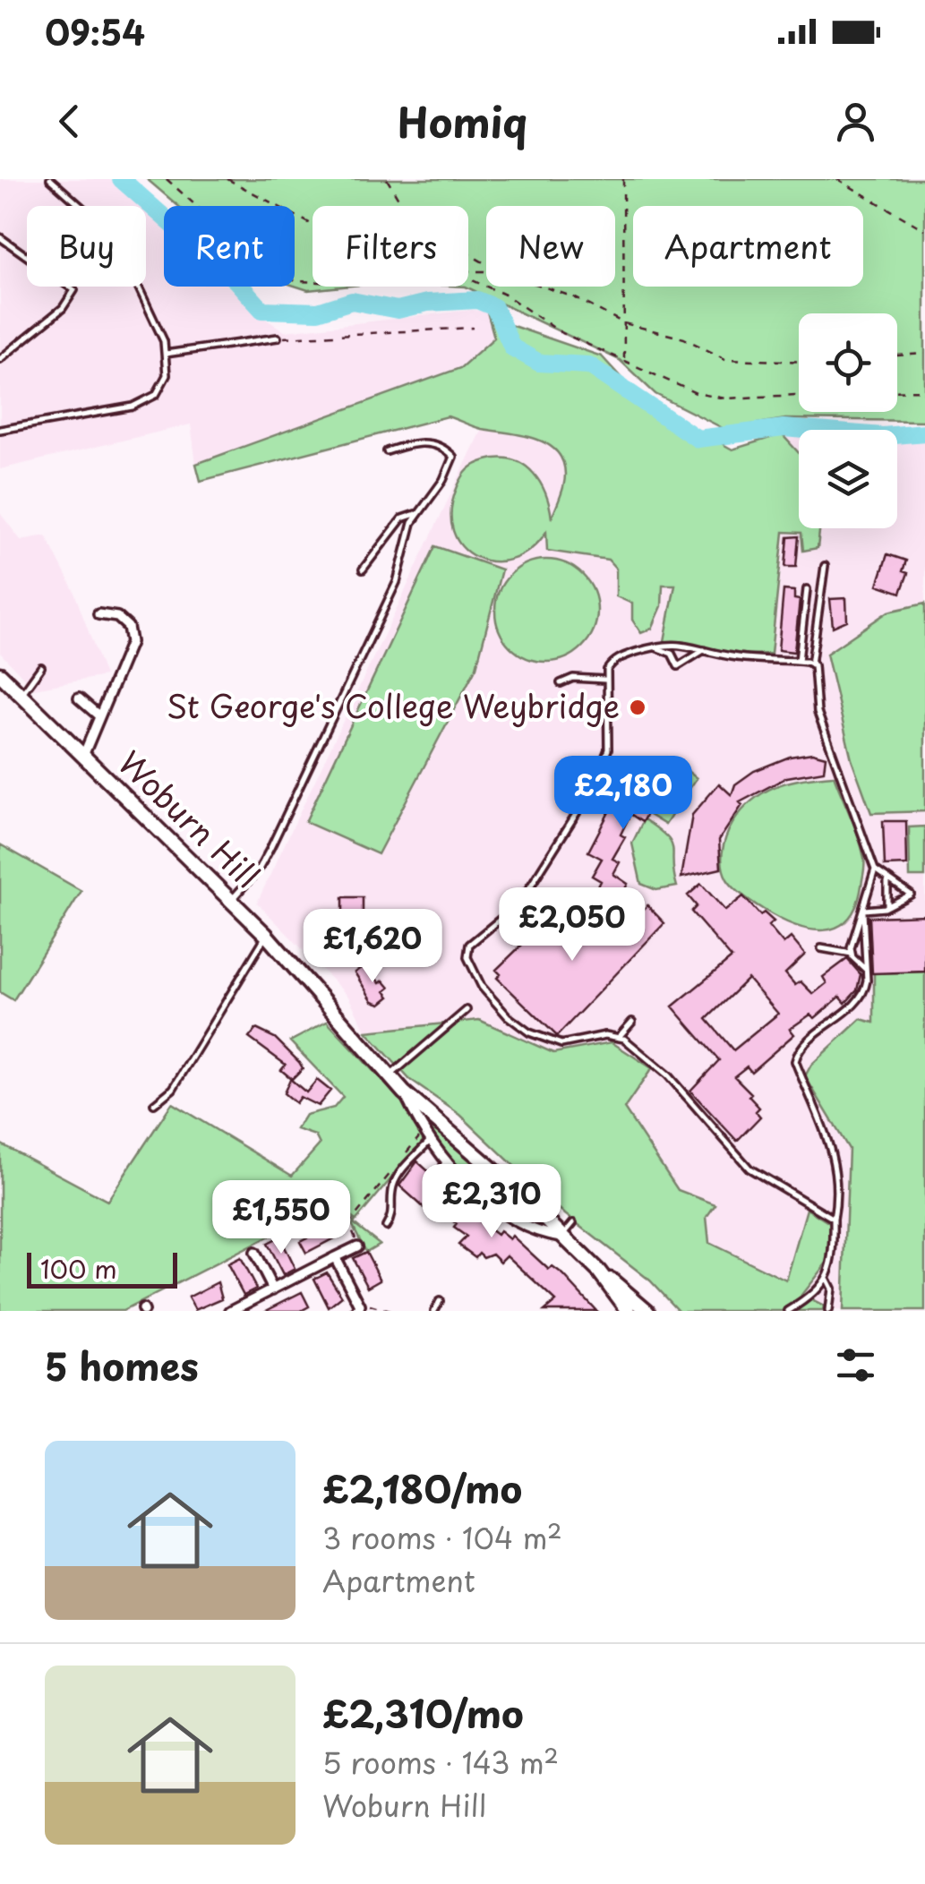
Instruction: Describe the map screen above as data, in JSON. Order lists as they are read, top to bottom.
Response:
{
  "streets": {
    "main road": ["Woburn Hill"]
  },
  "places": ["St George's College Weybridge"],
  "scale_bar": "100 m",
  "page": {
    "status": "09:54",
    "header": "Homiq",
    "chip": [
      "Buy",
      "Rent",
      "Filters",
      "New",
      "Apartment"
    ],
    "price": [
      "£2,180",
      "£2,050",
      "£1,620",
      "£2,310",
      "£1,550"
    ],
    "scale": "100 m",
    "heading": "5 homes",
    "list": [
      {
        "name": "£2,180/mo",
        "note": "3 rooms · 104 m² · Apartment"
      },
      {
        "name": "£2,310/mo",
        "note": "5 rooms · 143 m² · Woburn Hill"
      }
    ]
  }
}
